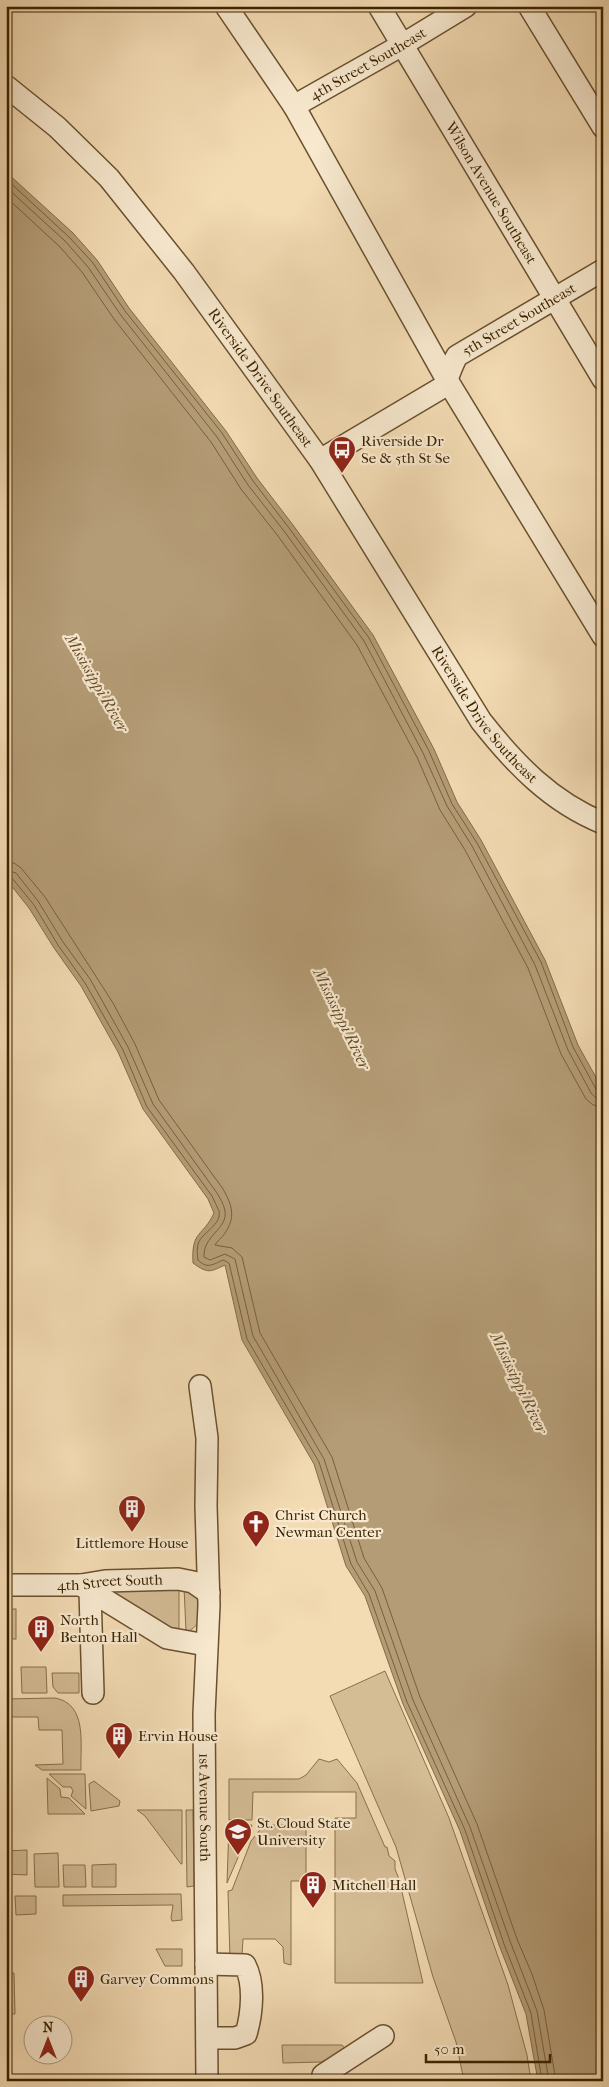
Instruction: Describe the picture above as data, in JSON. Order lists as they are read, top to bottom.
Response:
{
  "streets": {
    "street": [
      "4th Street Southeast",
      "Wilson Avenue Southeast",
      "5th Street Southeast",
      "Riverside Drive Southeast",
      "4th Street South",
      "1st Avenue South"
    ]
  },
  "crossings": [
    ["4th Street Southeast", "Wilson Avenue Southeast"],
    ["Wilson Avenue Southeast", "5th Street Southeast"],
    ["5th Street Southeast", "Riverside Drive Southeast"],
    ["4th Street South", "1st Avenue South"]
  ],
  "water": ["Mississippi River"],
  "places": {
    "bus stop": ["Riverside Dr Se & 5th St Se"],
    "building": [
      "Littlemore House",
      "North Benton Hall",
      "Ervin House",
      "Mitchell Hall",
      "Garvey Commons"
    ],
    "church": ["Christ Church Newman Center"],
    "school or university": ["St. Cloud State University"]
  },
  "scale_bar": "50 m",
  "north": "top"
}
